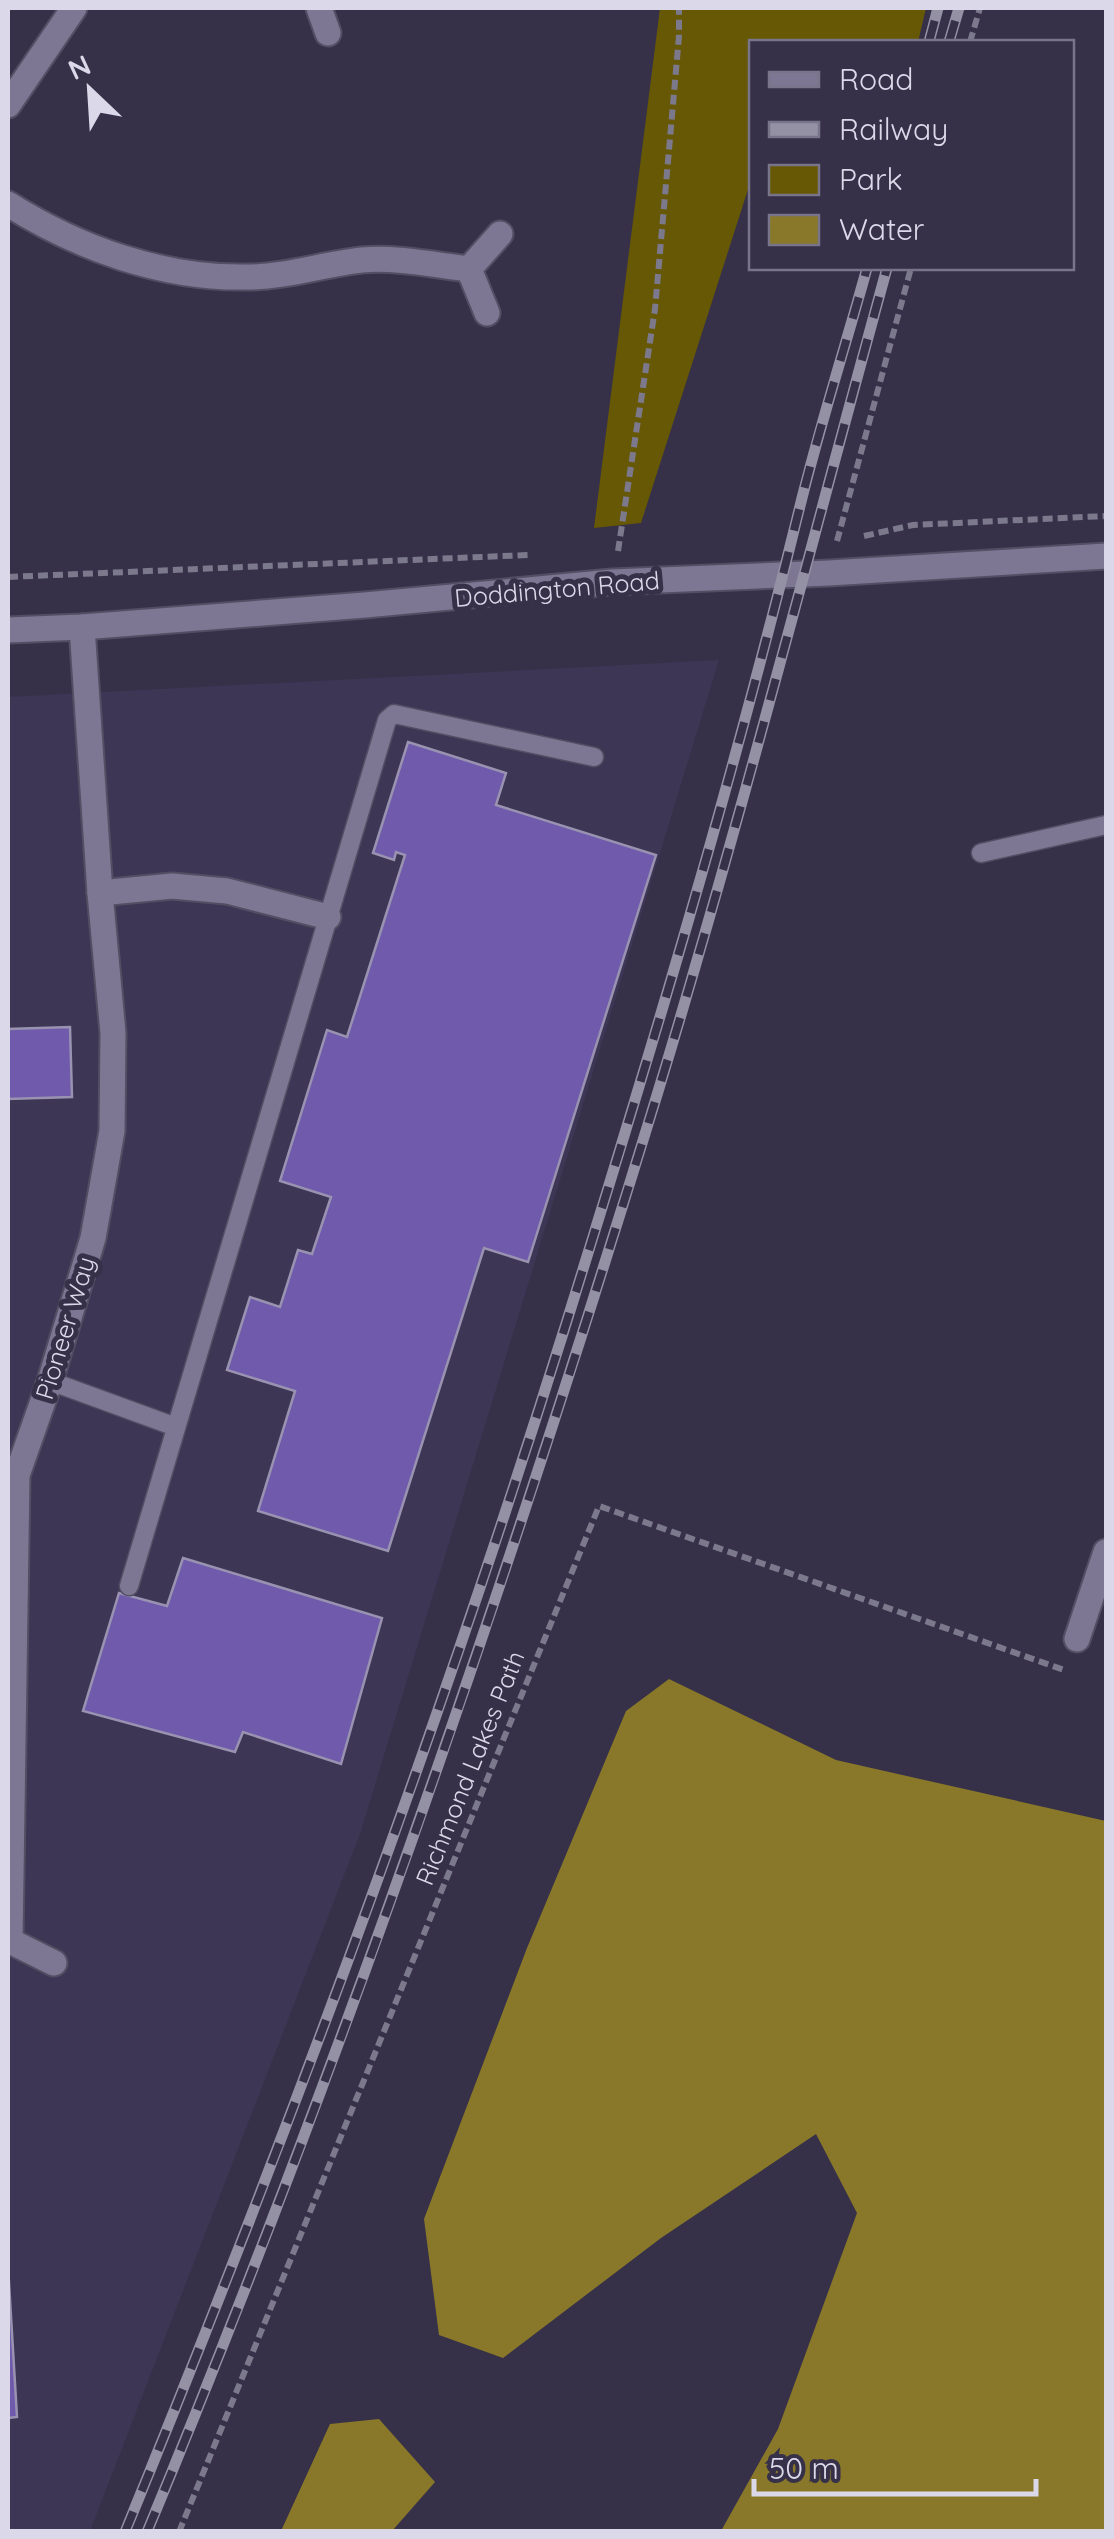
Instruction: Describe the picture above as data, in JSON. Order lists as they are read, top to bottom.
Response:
{
  "streets": {
    "street": ["Doddington Road", "Pioneer Way"],
    "path": ["Richmond Lakes Path"]
  },
  "crossings": [
    ["Doddington Road", "Pioneer Way"]
  ],
  "legend": [
    "Road",
    "Railway",
    "Park",
    "Water"
  ],
  "scale_bar": "50 m",
  "north": "top left"
}
